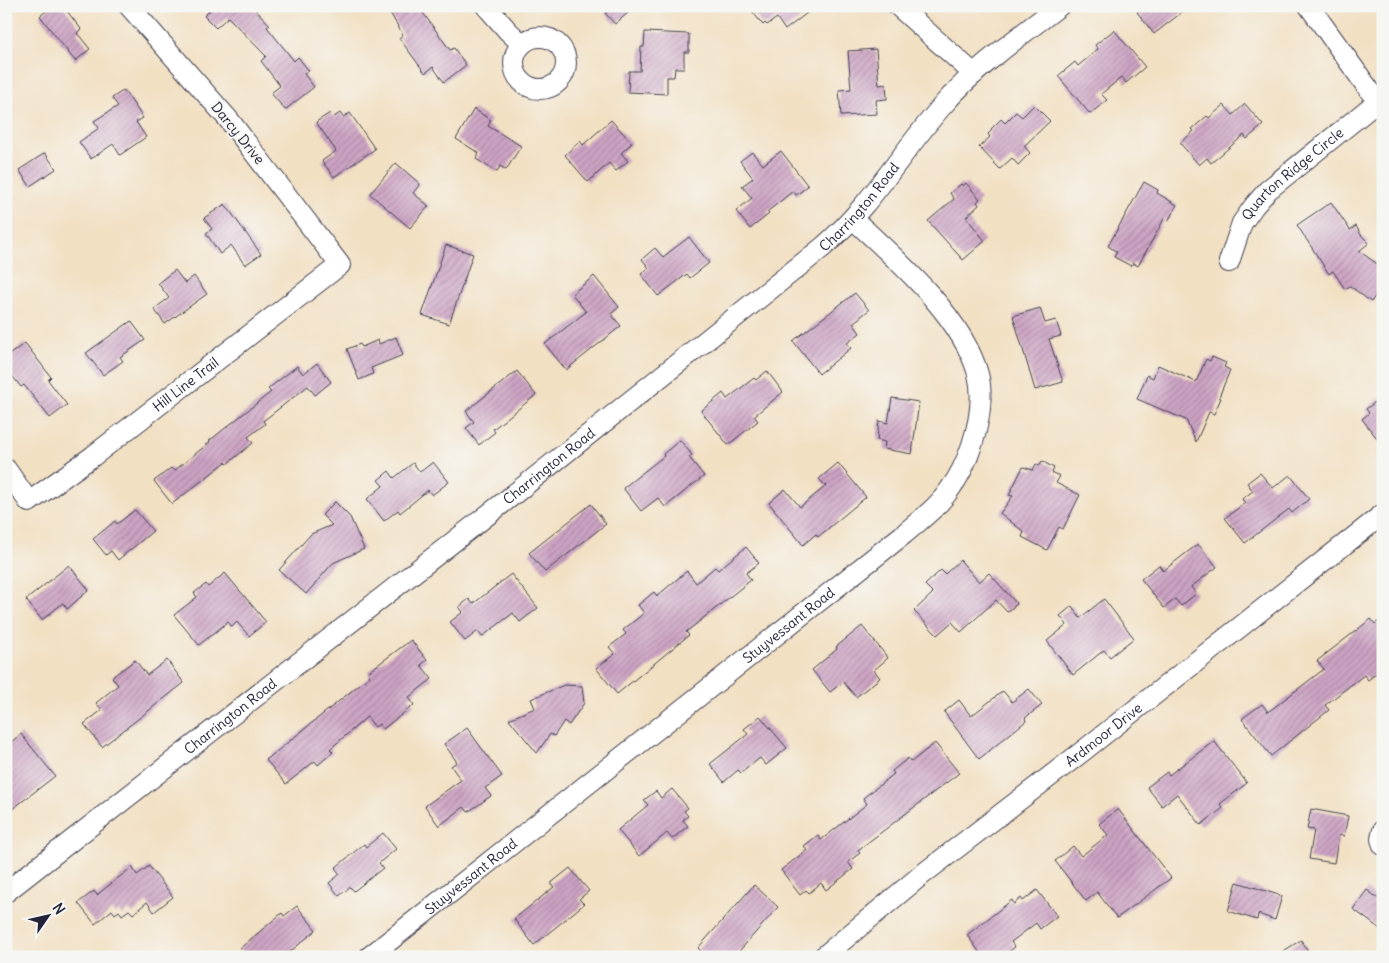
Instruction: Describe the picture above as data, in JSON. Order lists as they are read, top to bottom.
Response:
{
  "streets": {
    "street": [
      "Darcy Drive",
      "Quarton Ridge Circle",
      "Charrington Road",
      "Hill Line Trail",
      "Stuyvessant Road",
      "Ardmoor Drive"
    ]
  },
  "crossings": [
    ["Darcy Drive", "Hill Line Trail"],
    ["Charrington Road", "Stuyvessant Road"]
  ],
  "north": "top right"
}
